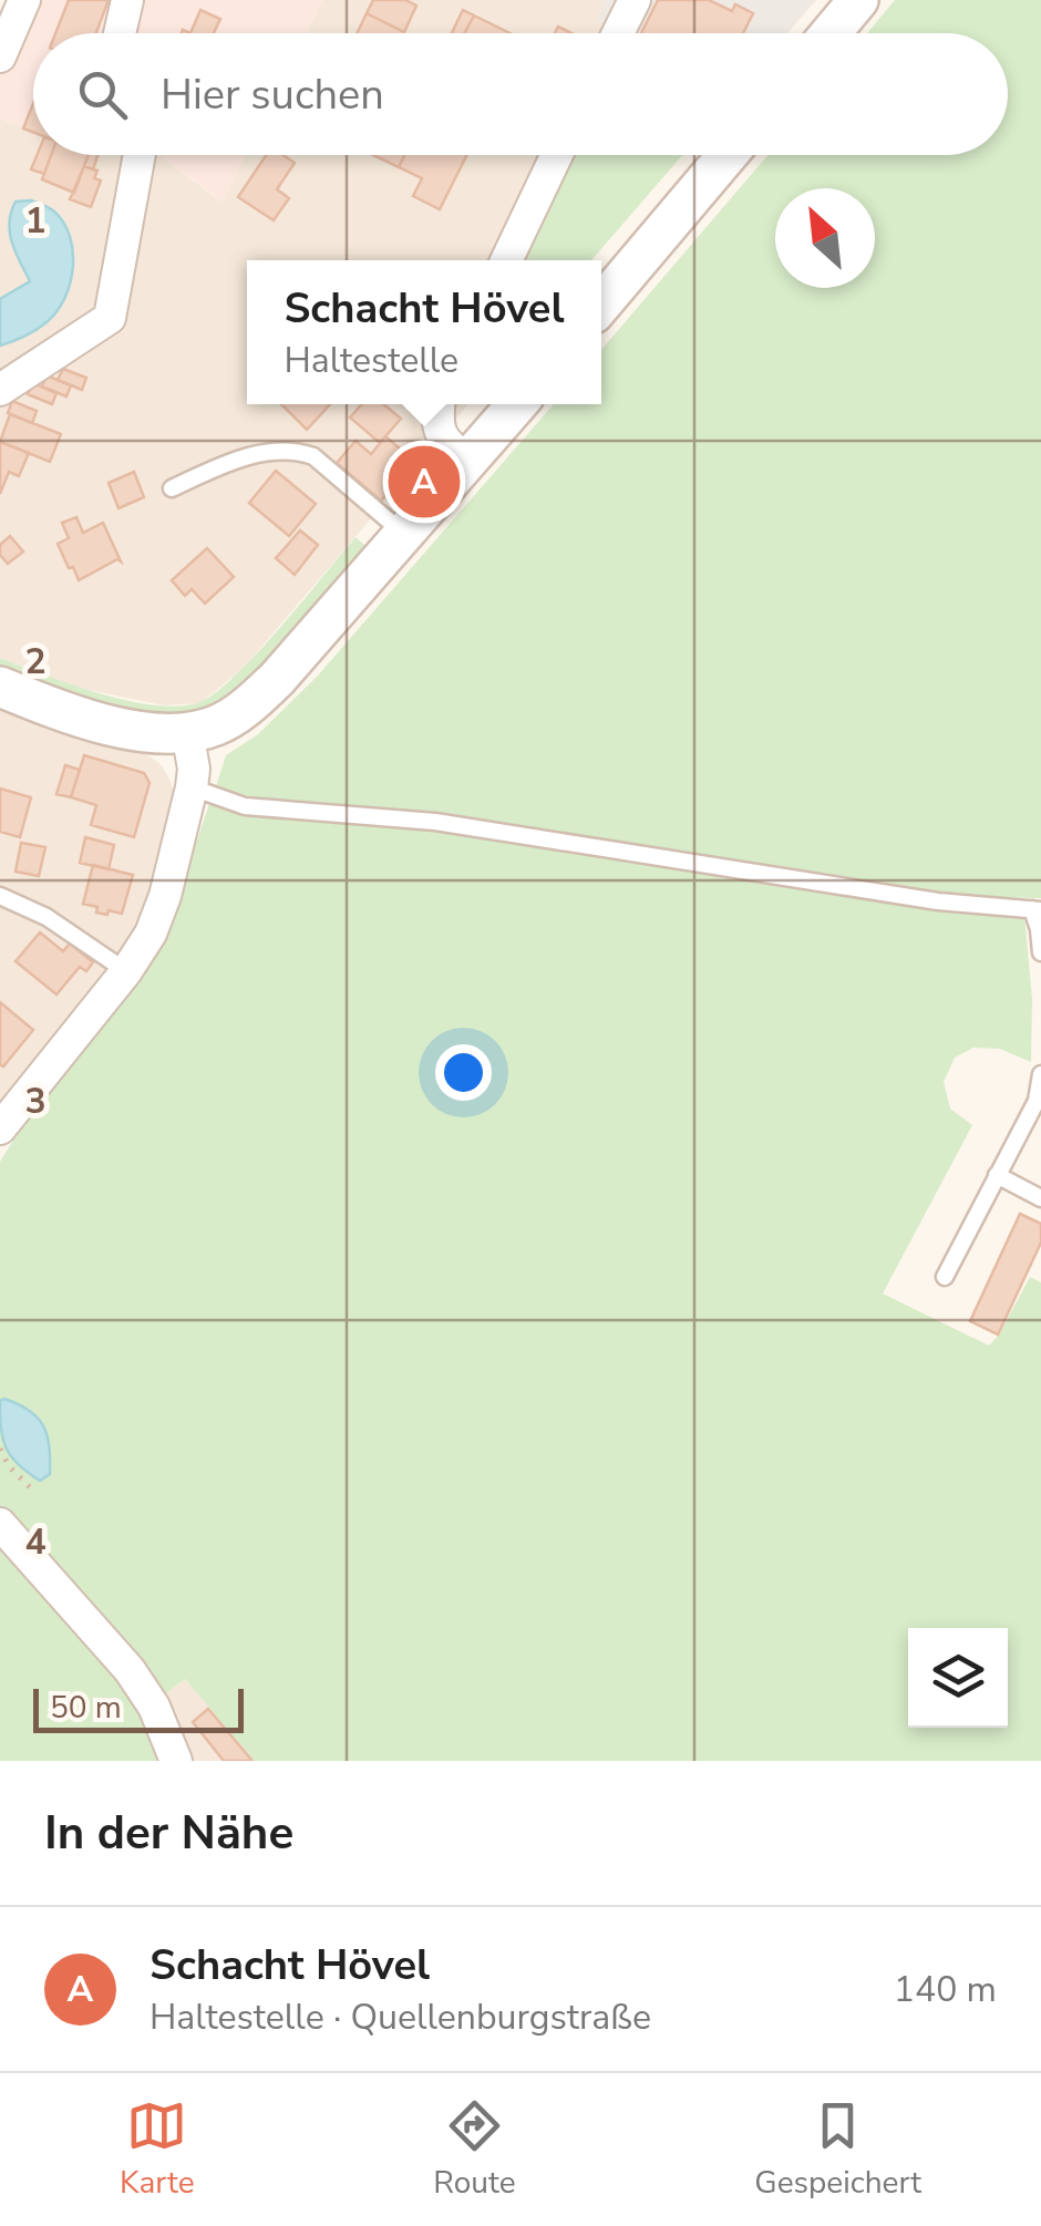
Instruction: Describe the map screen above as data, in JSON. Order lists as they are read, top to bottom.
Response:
{
  "scale_bar": "50 m",
  "north": "top left",
  "page": {
    "search": "Hier suchen",
    "popup": ["Schacht Hövel", "Haltestelle"],
    "pins": "A",
    "scale": "50 m",
    "heading": "In der Nähe",
    "list": [
      {
        "mark": "A",
        "name": "Schacht Hövel",
        "note": "Haltestelle · Quellenburgstraße",
        "value": "140 m"
      }
    ],
    "nav": ["Karte", "Route", "Gespeichert"]
  },
  "grid": {
    "rows": [
      "1",
      "2",
      "3",
      "4"
    ]
  }
}
